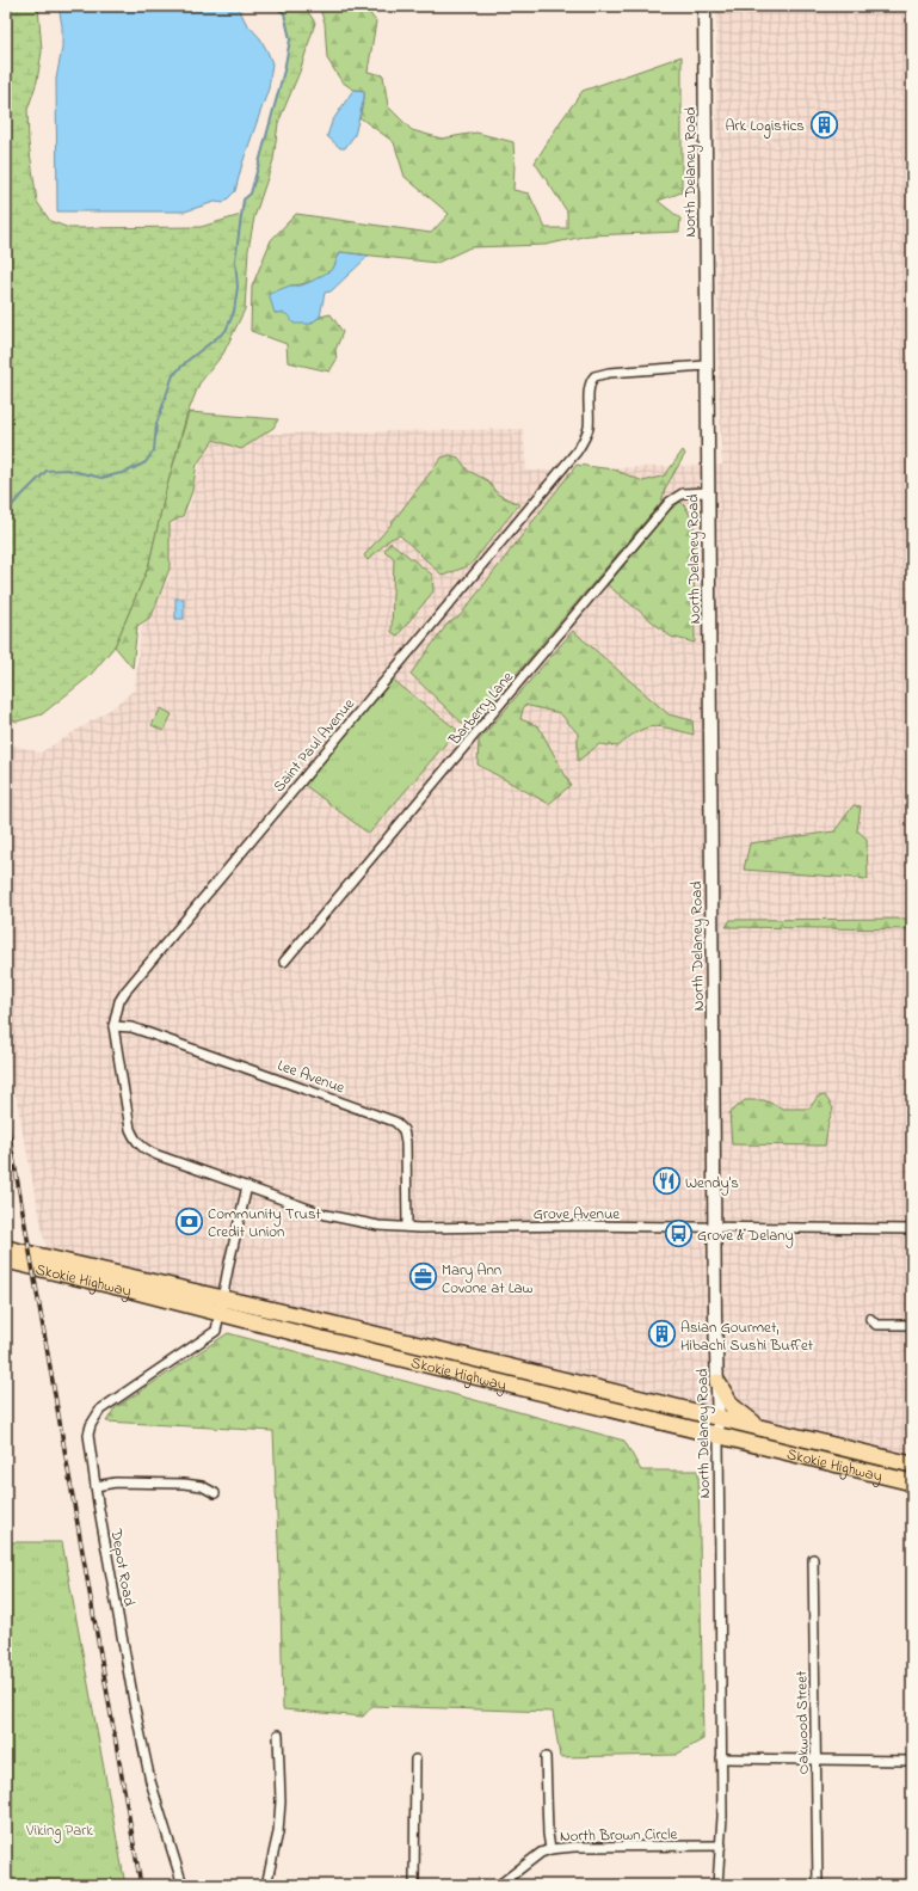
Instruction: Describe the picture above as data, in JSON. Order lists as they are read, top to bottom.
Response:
{
  "streets": {
    "highway": ["Skokie Highway"],
    "street": [
      "North Delaney Road",
      "Barberry Lane",
      "Saint Paul Avenue",
      "Lee Avenue",
      "Grove Avenue",
      "Depot Road",
      "Oakwood Street",
      "North Brown Circle"
    ]
  },
  "crossings": [
    ["North Delaney Road", "Barberry Lane"],
    ["North Delaney Road", "Saint Paul Avenue"],
    ["North Delaney Road", "Grove Avenue"],
    ["North Delaney Road", "Skokie Highway"],
    ["North Delaney Road", "North Brown Circle"],
    ["Saint Paul Avenue", "Lee Avenue"],
    ["Saint Paul Avenue", "Grove Avenue"],
    ["Saint Paul Avenue", "Depot Road"],
    ["Lee Avenue", "Grove Avenue"],
    ["Grove Avenue", "Depot Road"],
    ["Skokie Highway", "Depot Road"]
  ],
  "parks": ["Viking Park"],
  "places": {
    "building": ["Ark Logistics", "Asian Gourmet, Hibachi Sushi Buffet"],
    "restaurant": ["Wendy's"],
    "bank": ["Community Trust Credit Union"],
    "bus stop": ["Grove & Delany"],
    "office": ["Mary Ann Covone at Law"]
  }
}
